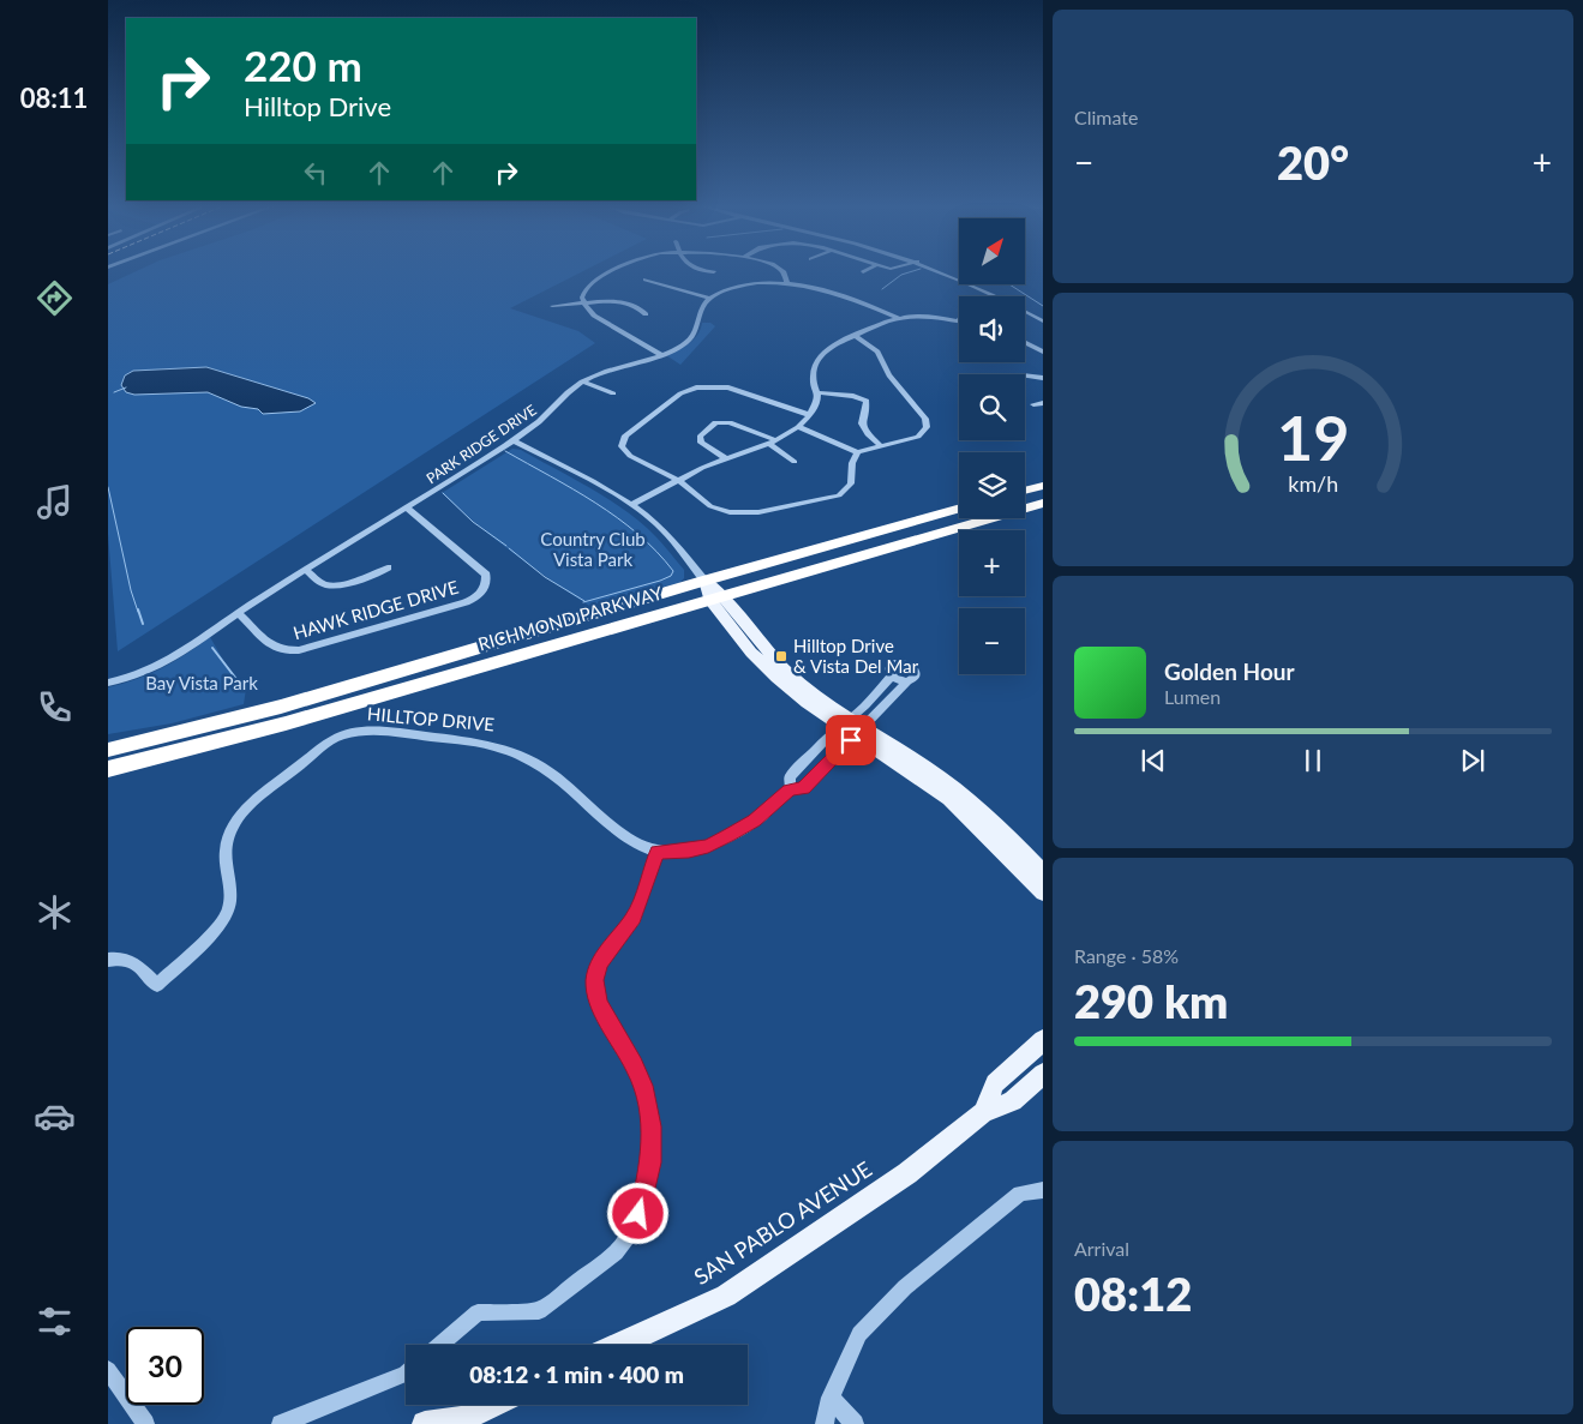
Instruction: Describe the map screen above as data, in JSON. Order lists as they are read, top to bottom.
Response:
{
  "streets": {
    "highway": ["RICHMOND PARKWAY"],
    "main road": ["SAN PABLO AVENUE"],
    "street": ["PARK RIDGE DRIVE", "HAWK RIDGE DRIVE", "HILLTOP DRIVE"]
  },
  "crossings": [
    ["PARK RIDGE DRIVE", "HAWK RIDGE DRIVE"]
  ],
  "parks": ["Country Club Vista Park", "Bay Vista Park"],
  "places": {
    "transit": ["Hilltop Drive & Vista Del Mar"]
  },
  "north": "top right",
  "page": {
    "tabs": "08:11",
    "tile": [
      "Climate",
      ["Range · 58%", "290 km"],
      ["Arrival", "08:12"]
    ],
    "turn": ["220 m", "Hilltop Drive"],
    "heat": ["−", "20°", "+"],
    "map_buttons": ["+", "−"],
    "song": ["Golden Hour", "Lumen"],
    "limit": "30",
    "trip": "08:12 · 1 min · 400 m",
    "gauge": ["19", "km/h"]
  }
}
